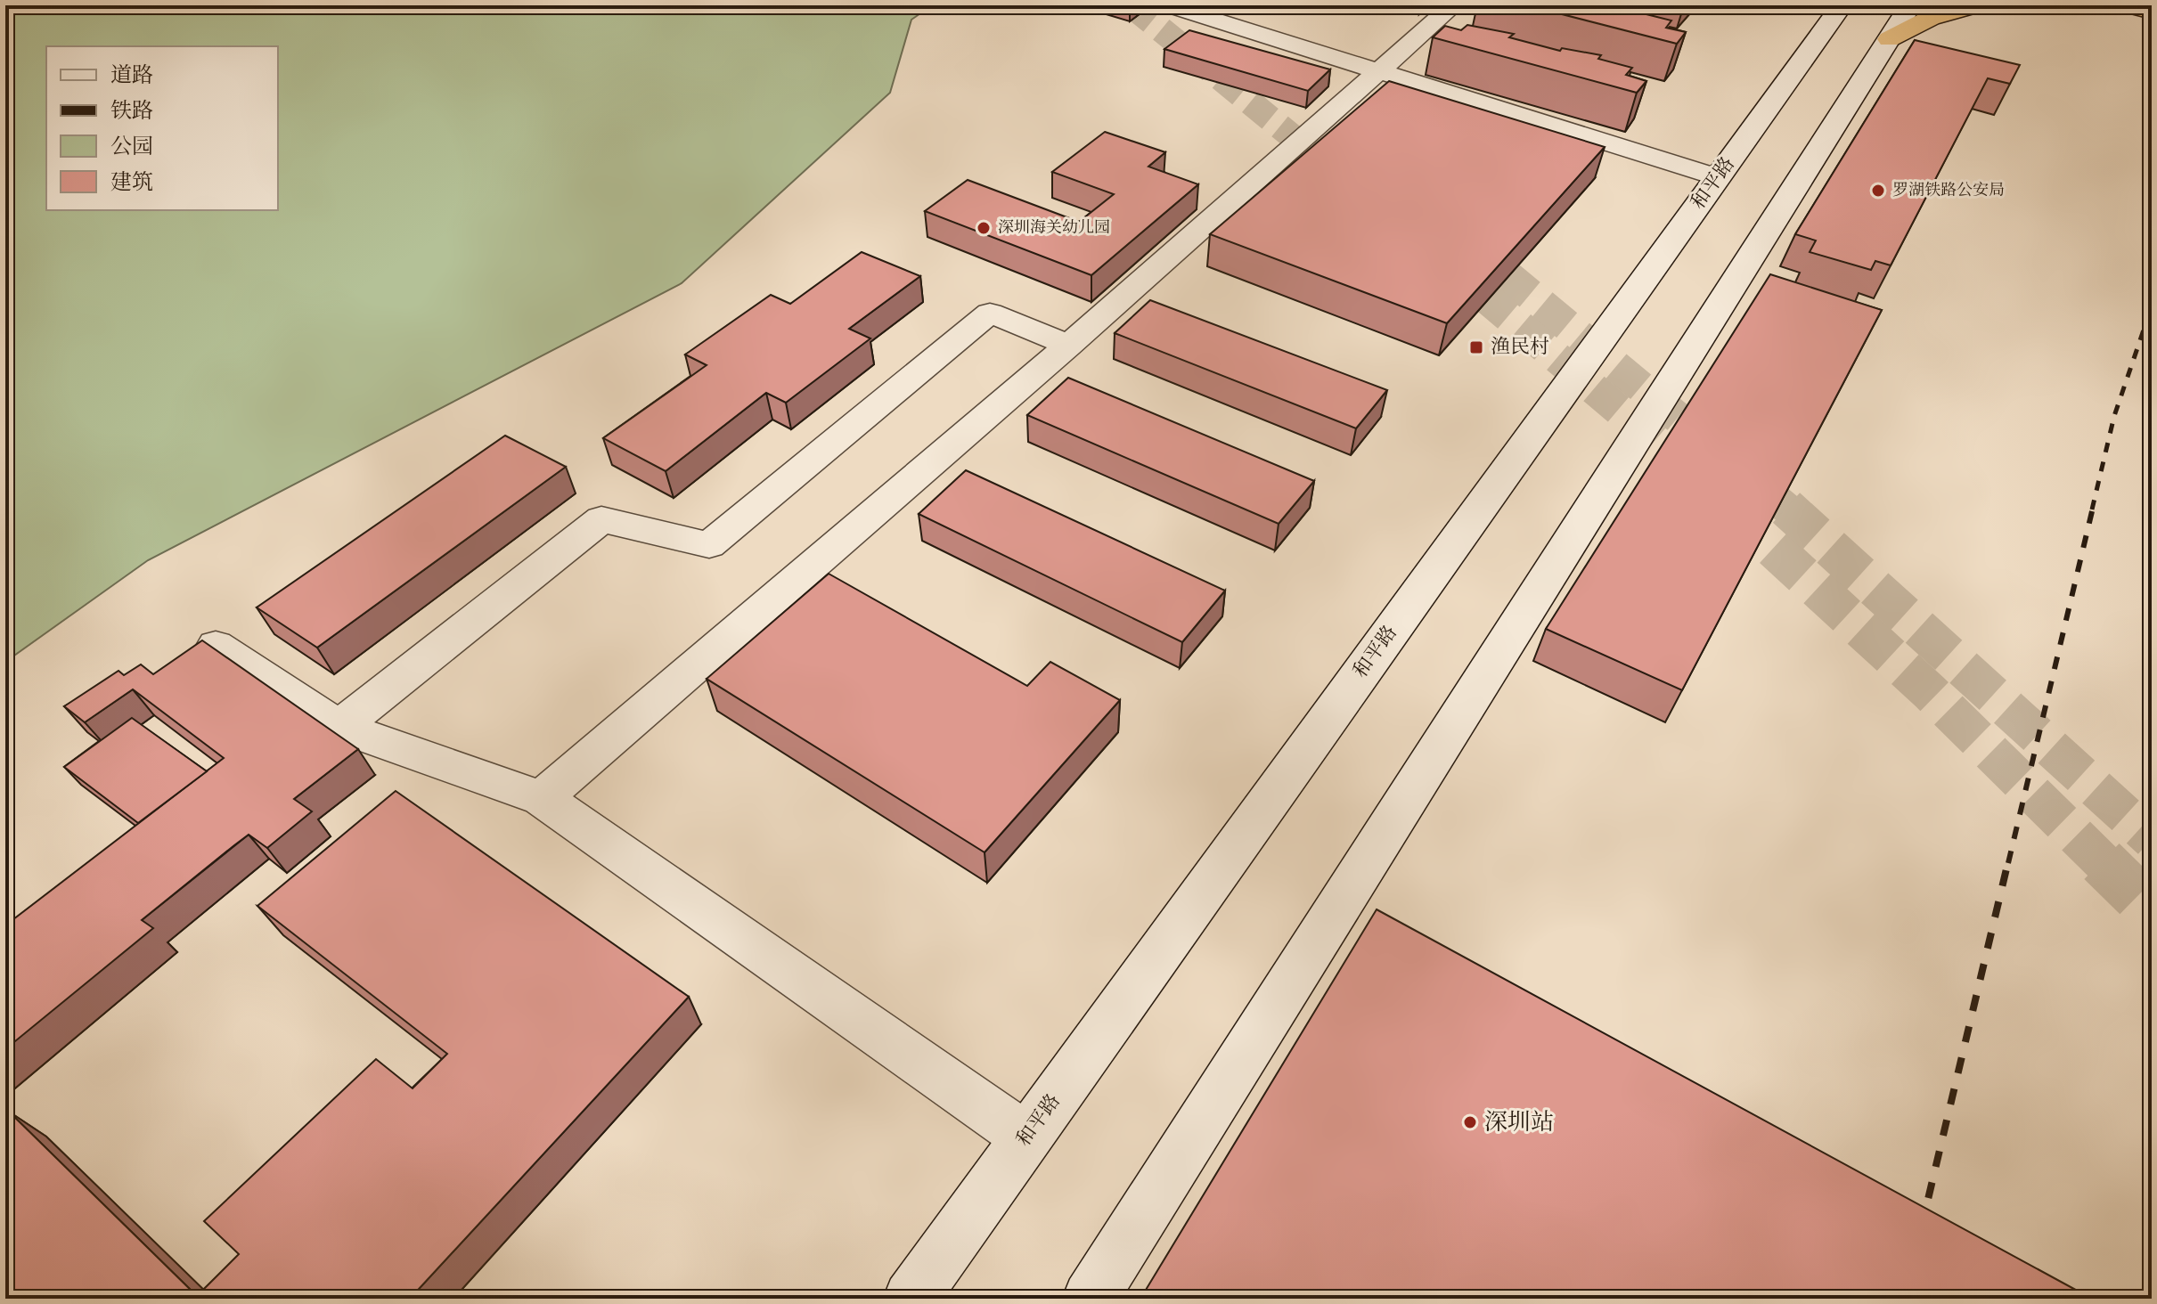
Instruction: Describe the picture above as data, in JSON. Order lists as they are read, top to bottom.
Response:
{
  "streets": {
    "street": ["和平路"]
  },
  "places": {
    "other": ["罗湖铁路公安局", "深圳海关幼儿园", "深圳站"],
    "transit": ["渔民村"]
  },
  "legend": [
    "道路",
    "铁路",
    "公园",
    "建筑"
  ]
}
